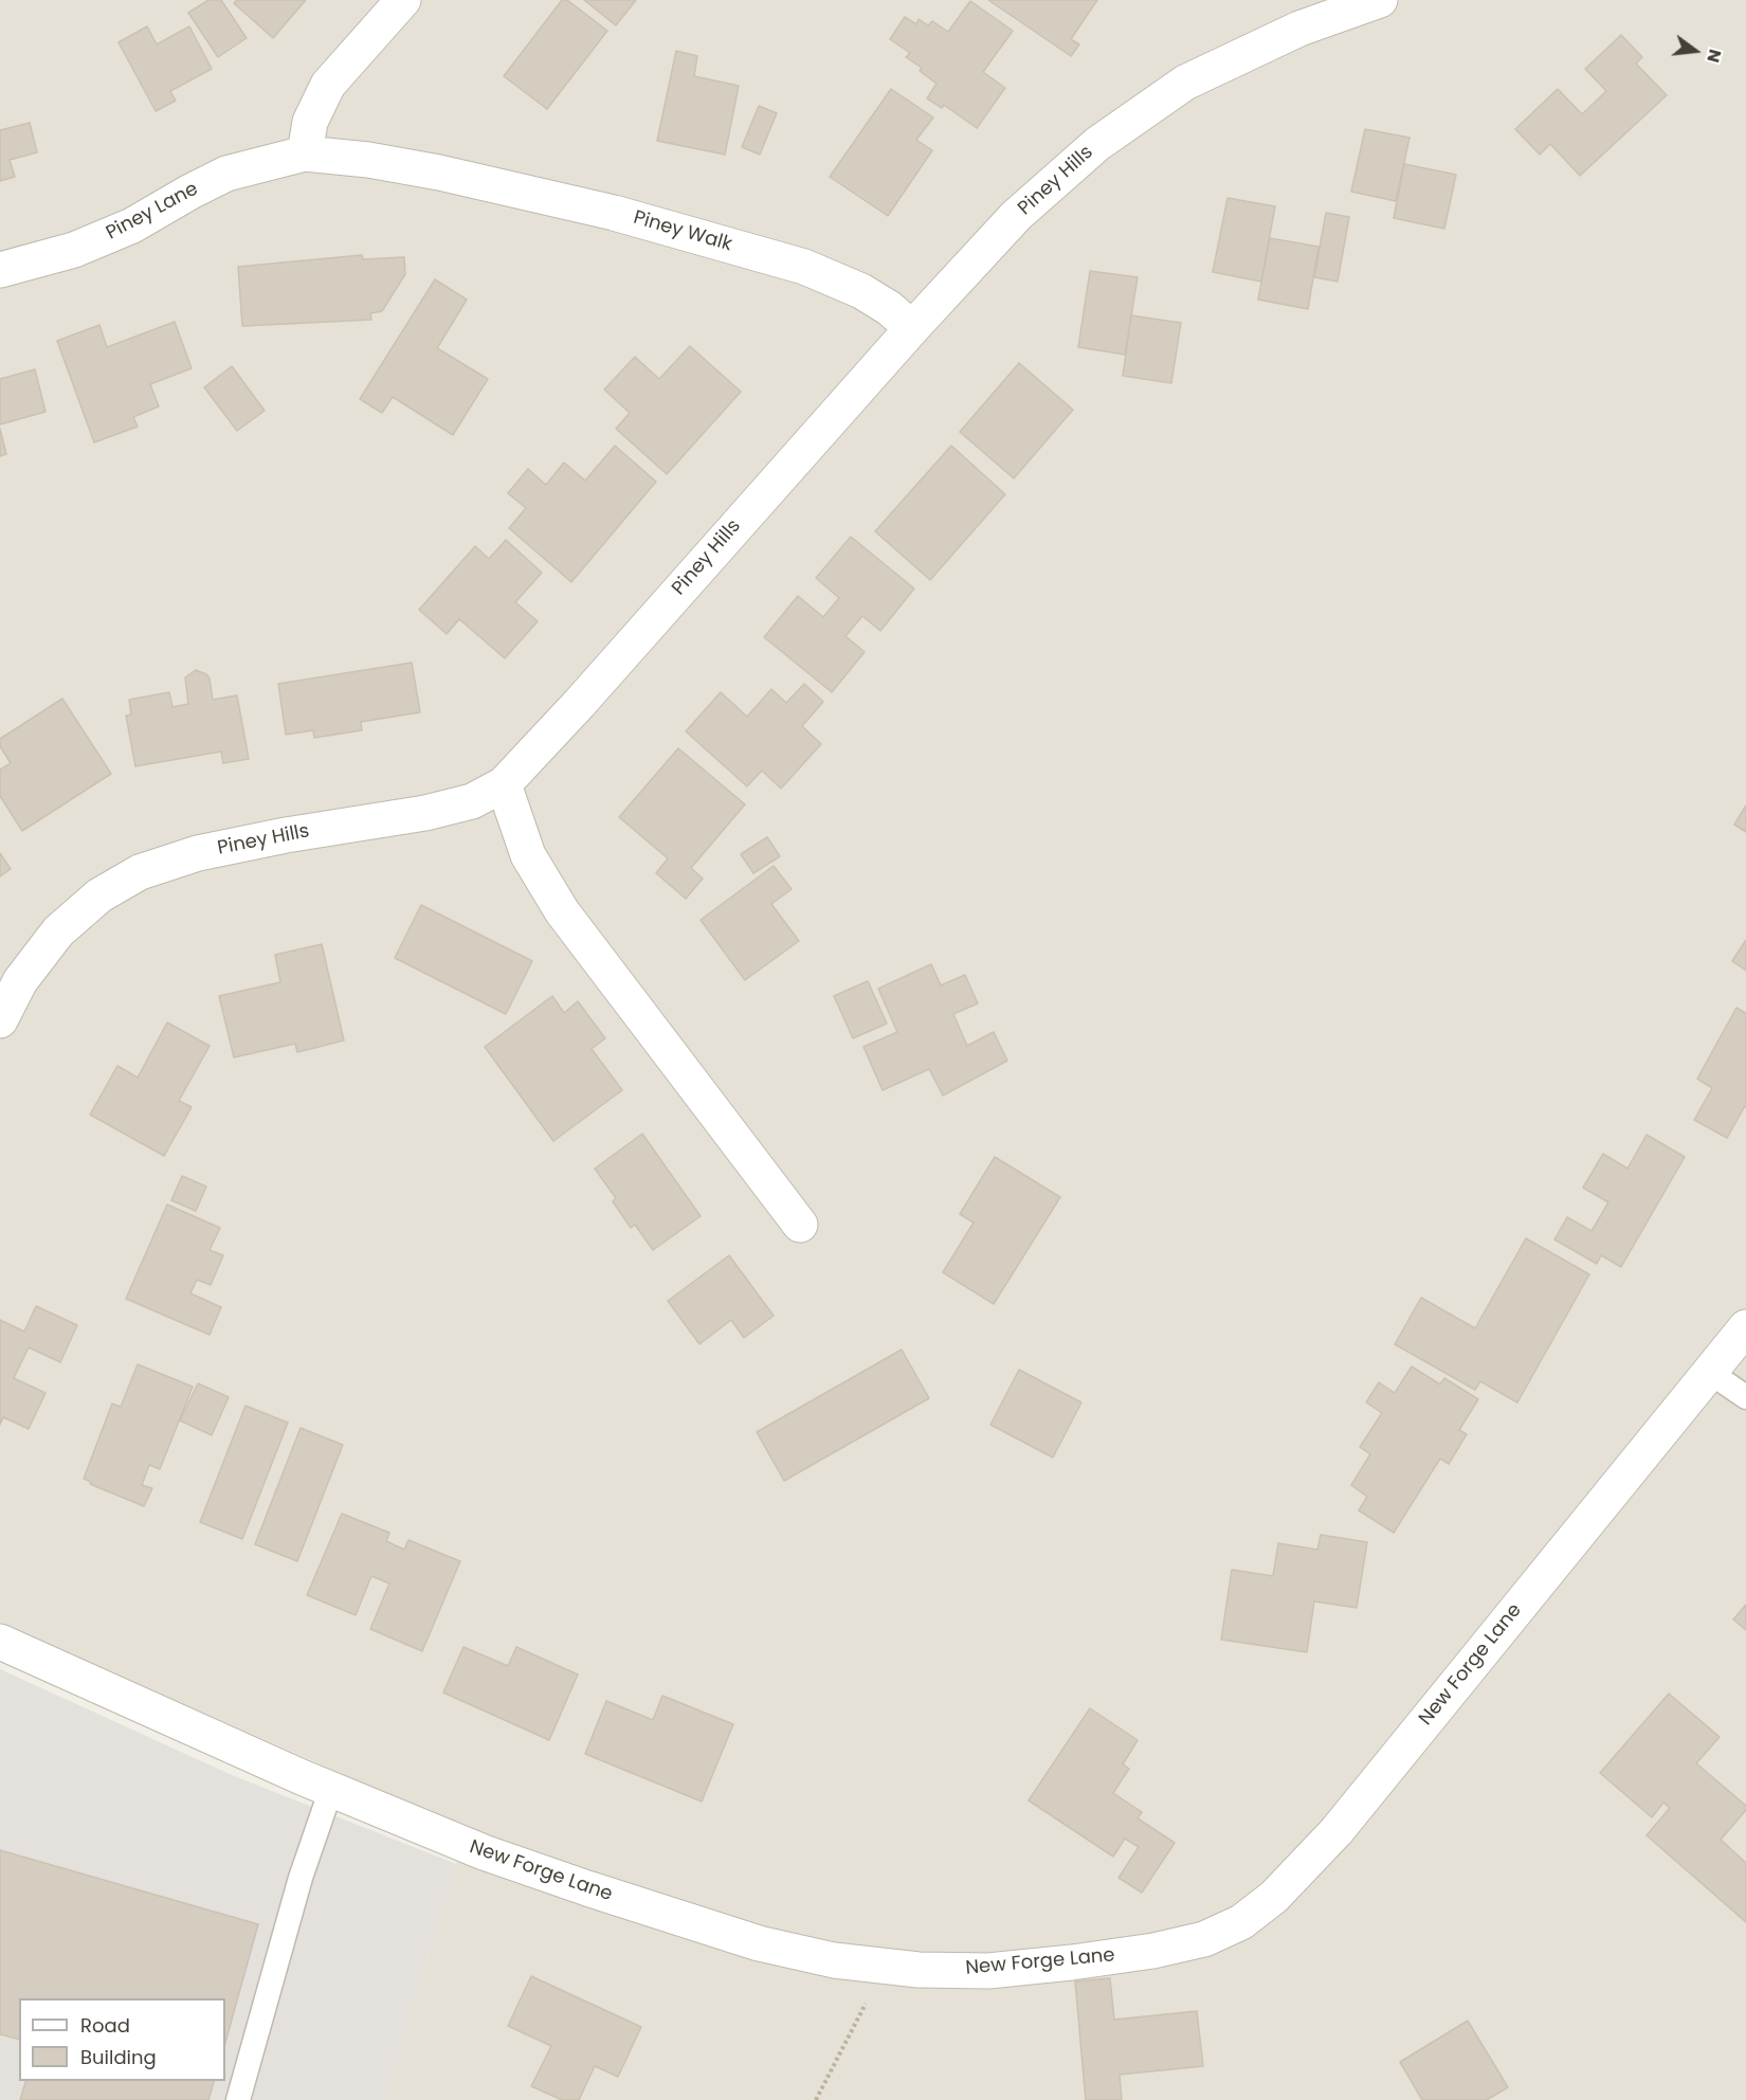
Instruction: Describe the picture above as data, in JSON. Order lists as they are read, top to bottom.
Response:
{
  "streets": {
    "street": [
      "Piney Hills",
      "Piney Lane",
      "Piney Walk",
      "New Forge Lane"
    ]
  },
  "crossings": [
    ["Piney Hills", "Piney Walk"],
    ["Piney Lane", "Piney Walk"]
  ],
  "legend": ["Road", "Building"],
  "north": "right"
}
